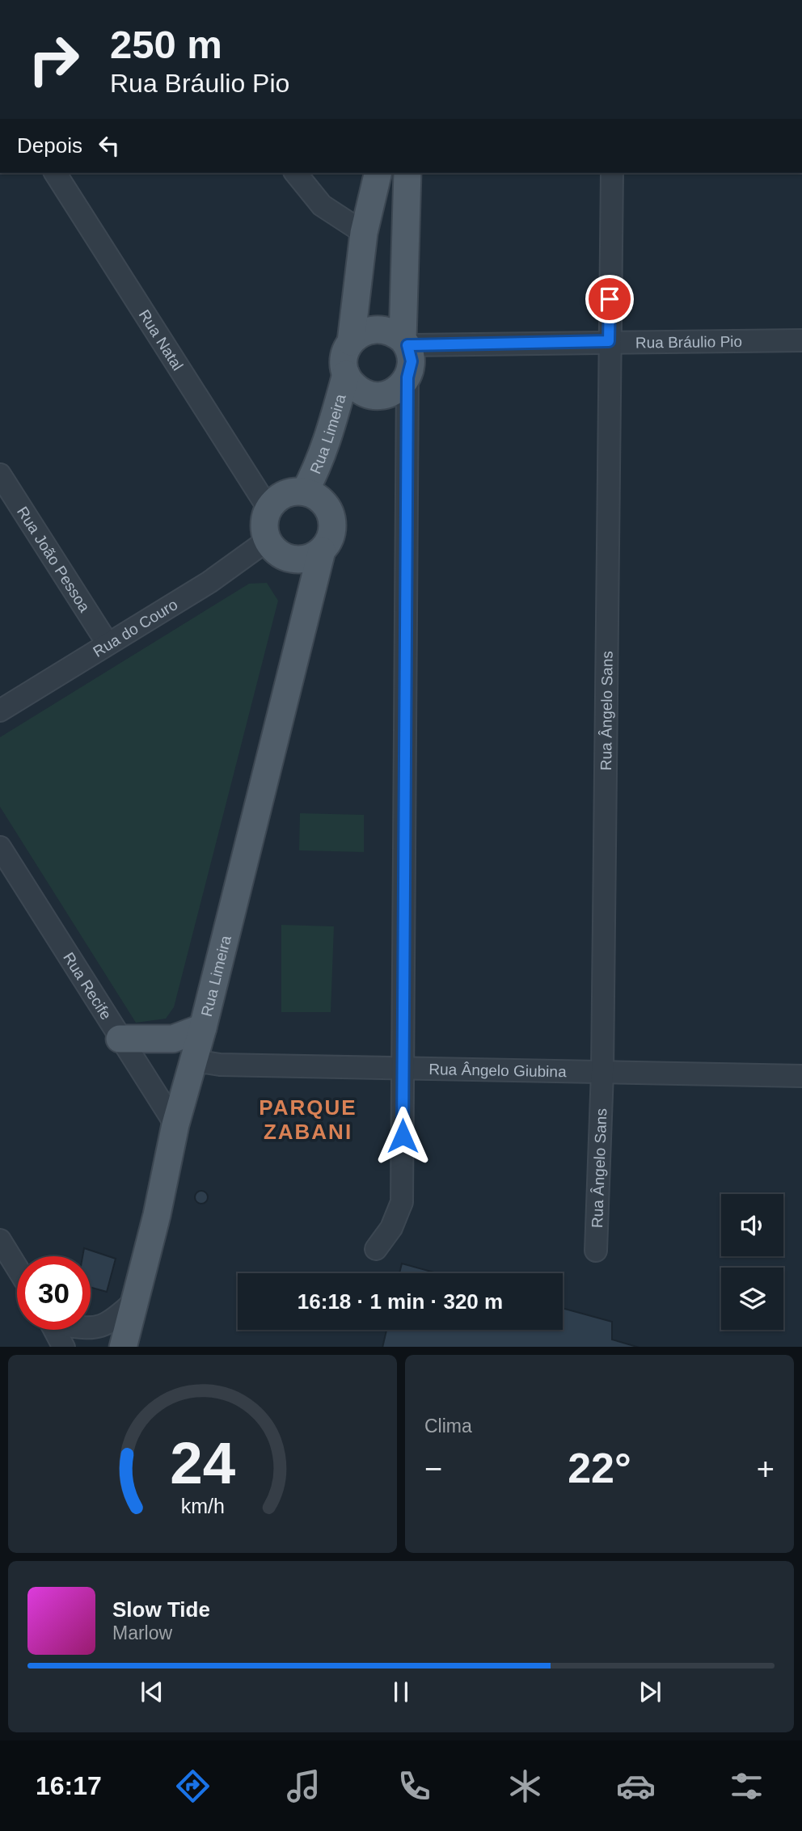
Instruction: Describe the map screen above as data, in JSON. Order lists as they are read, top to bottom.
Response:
{
  "streets": {
    "main road": ["Rua Limeira"],
    "street": [
      "Rua Natal",
      "Rua Bráulio Pio",
      "Rua João Pessoa",
      "Rua do Couro",
      "Rua Ângelo Sans",
      "Rua Recife",
      "Rua Ângelo Giubina"
    ]
  },
  "crossings": [
    ["Rua Natal", "Rua Limeira"],
    ["Rua Natal", "Rua do Couro"],
    ["Rua Bráulio Pio", "Rua Limeira"],
    ["Rua Bráulio Pio", "Rua Ângelo Sans"],
    ["Rua Limeira", "Rua do Couro"],
    ["Rua Limeira", "Rua Recife"],
    ["Rua Limeira", "Rua Ângelo Giubina"],
    ["Rua João Pessoa", "Rua do Couro"],
    ["Rua Ângelo Sans", "Rua Ângelo Giubina"]
  ],
  "districts": ["PARQUE ZABANI"],
  "page": {
    "turn": ["250 m", "Rua Bráulio Pio"],
    "then": "Depois",
    "limit": "30",
    "trip": "16:18 · 1 min · 320 m",
    "tile": "Clima",
    "heat": ["−", "22°", "+"],
    "song": ["Slow Tide", "Marlow"],
    "tabs": "16:17",
    "gauge": ["24", "km/h"]
  }
}
